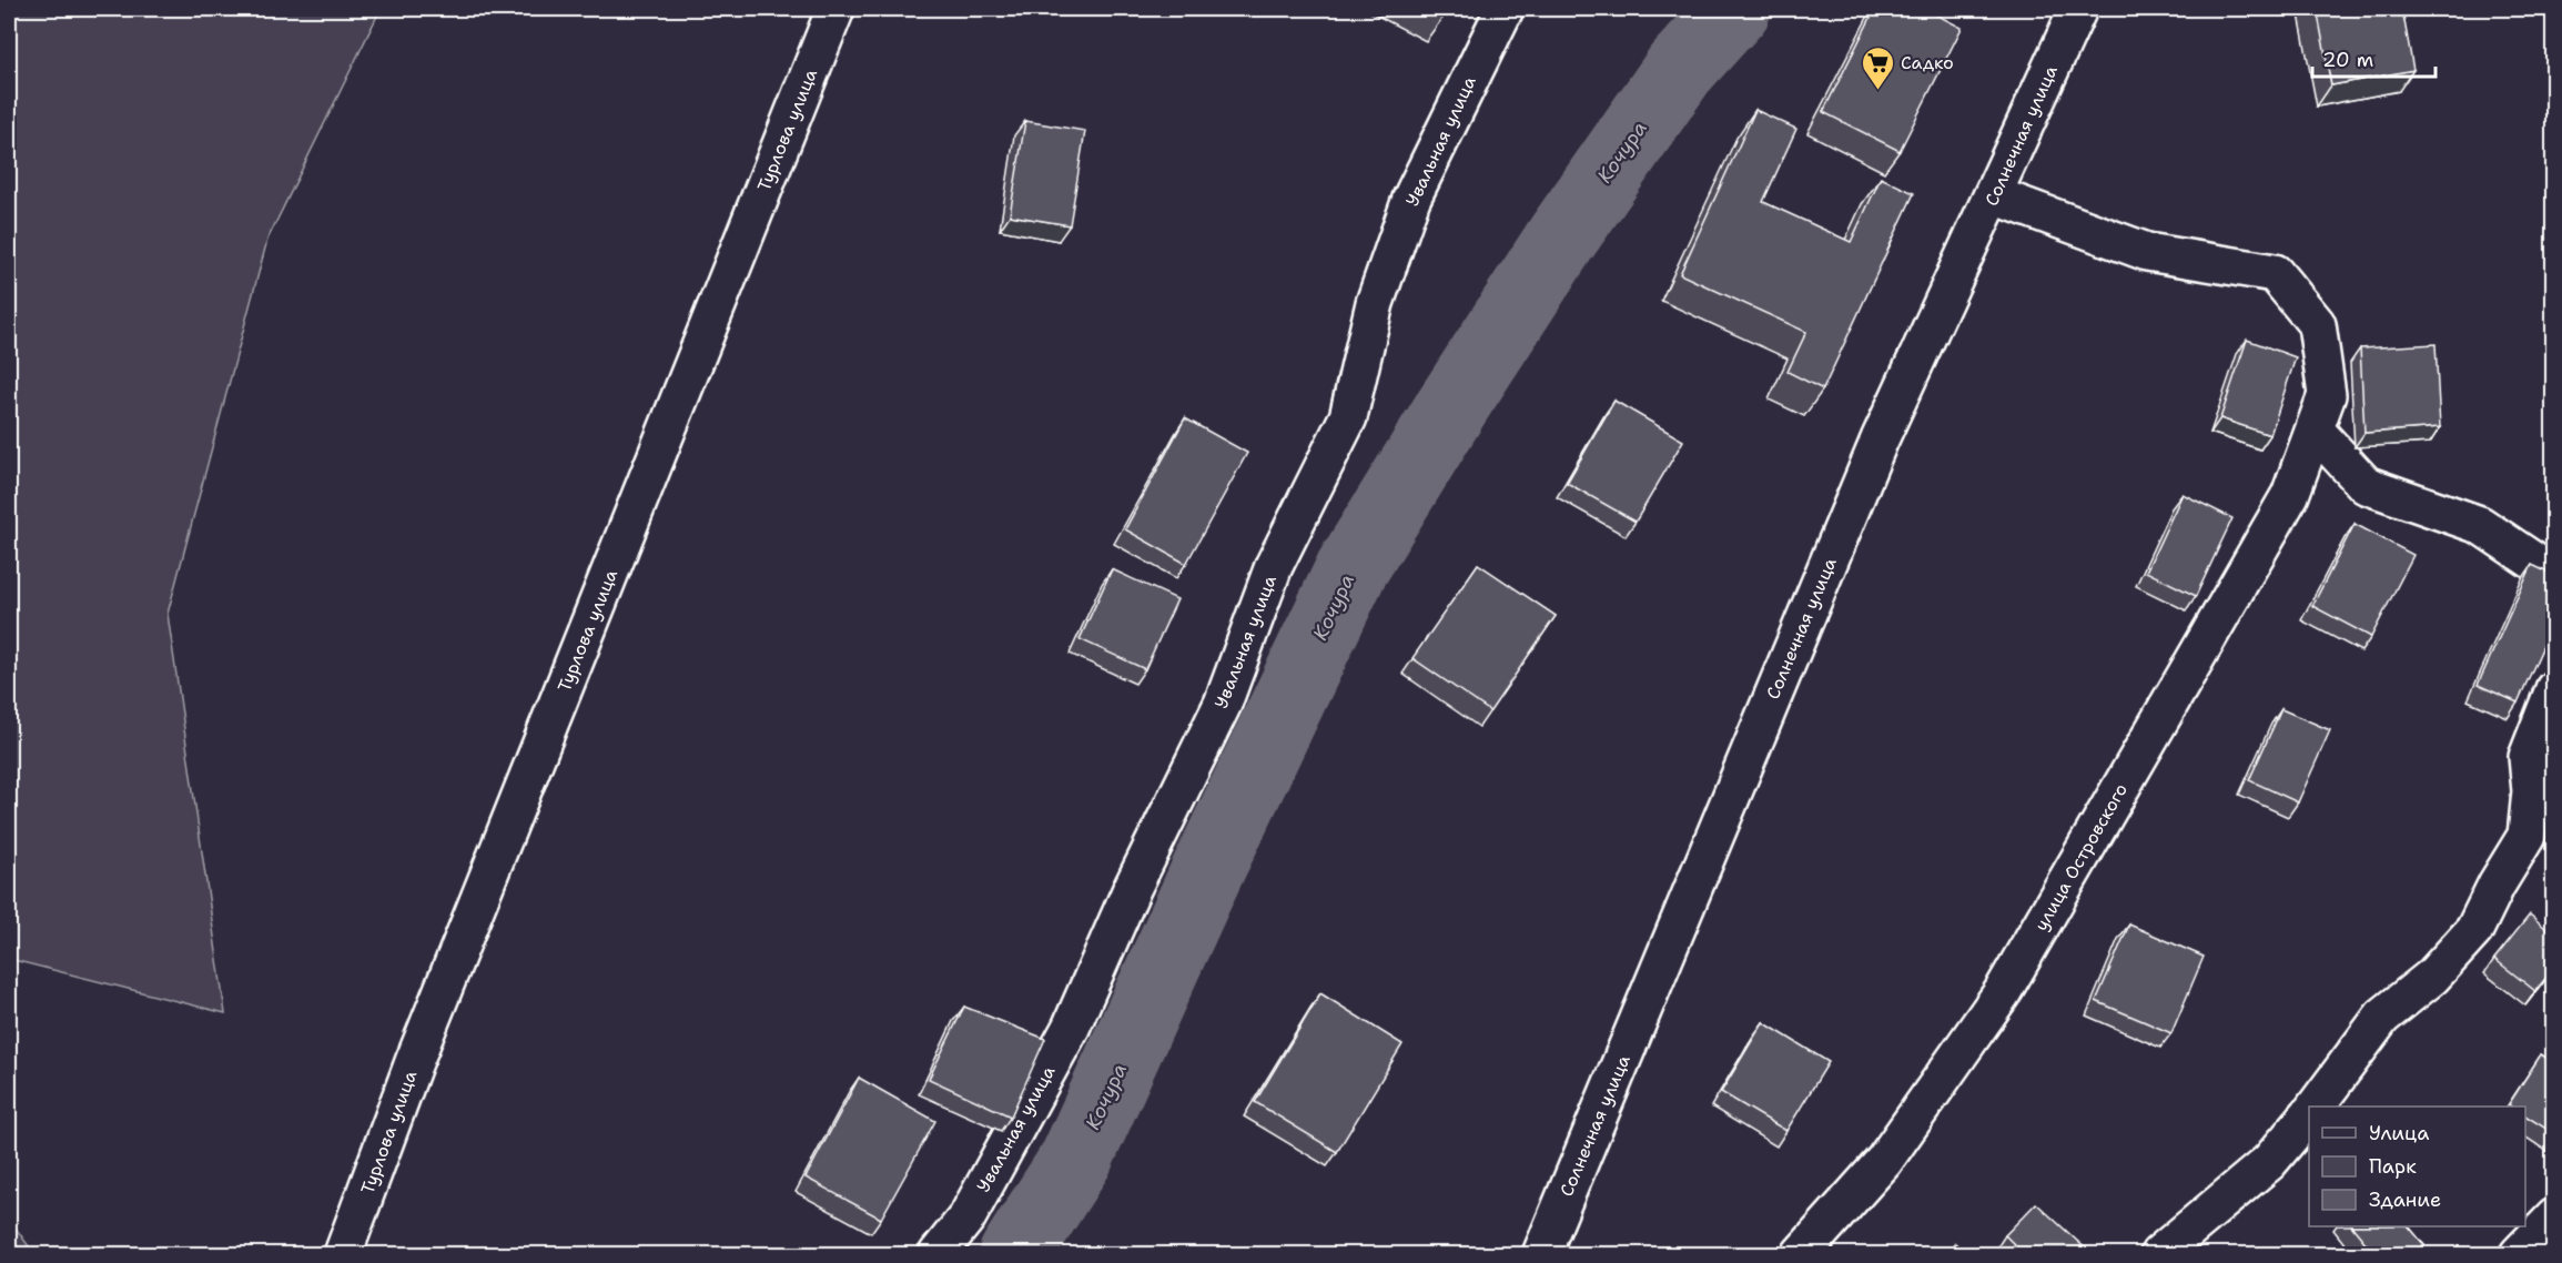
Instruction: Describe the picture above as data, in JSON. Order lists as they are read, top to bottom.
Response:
{
  "streets": {
    "street": [
      "Турлова улица",
      "Солнечная улица",
      "Увальная улица",
      "улица Островского"
    ]
  },
  "crossings": [
    ["Солнечная улица", "улица Островского"]
  ],
  "water": ["Кочура"],
  "places": {
    "supermarket": ["Садко"]
  },
  "legend": ["Улица", "Парк", "Здание"],
  "scale_bar": "20 m"
}
